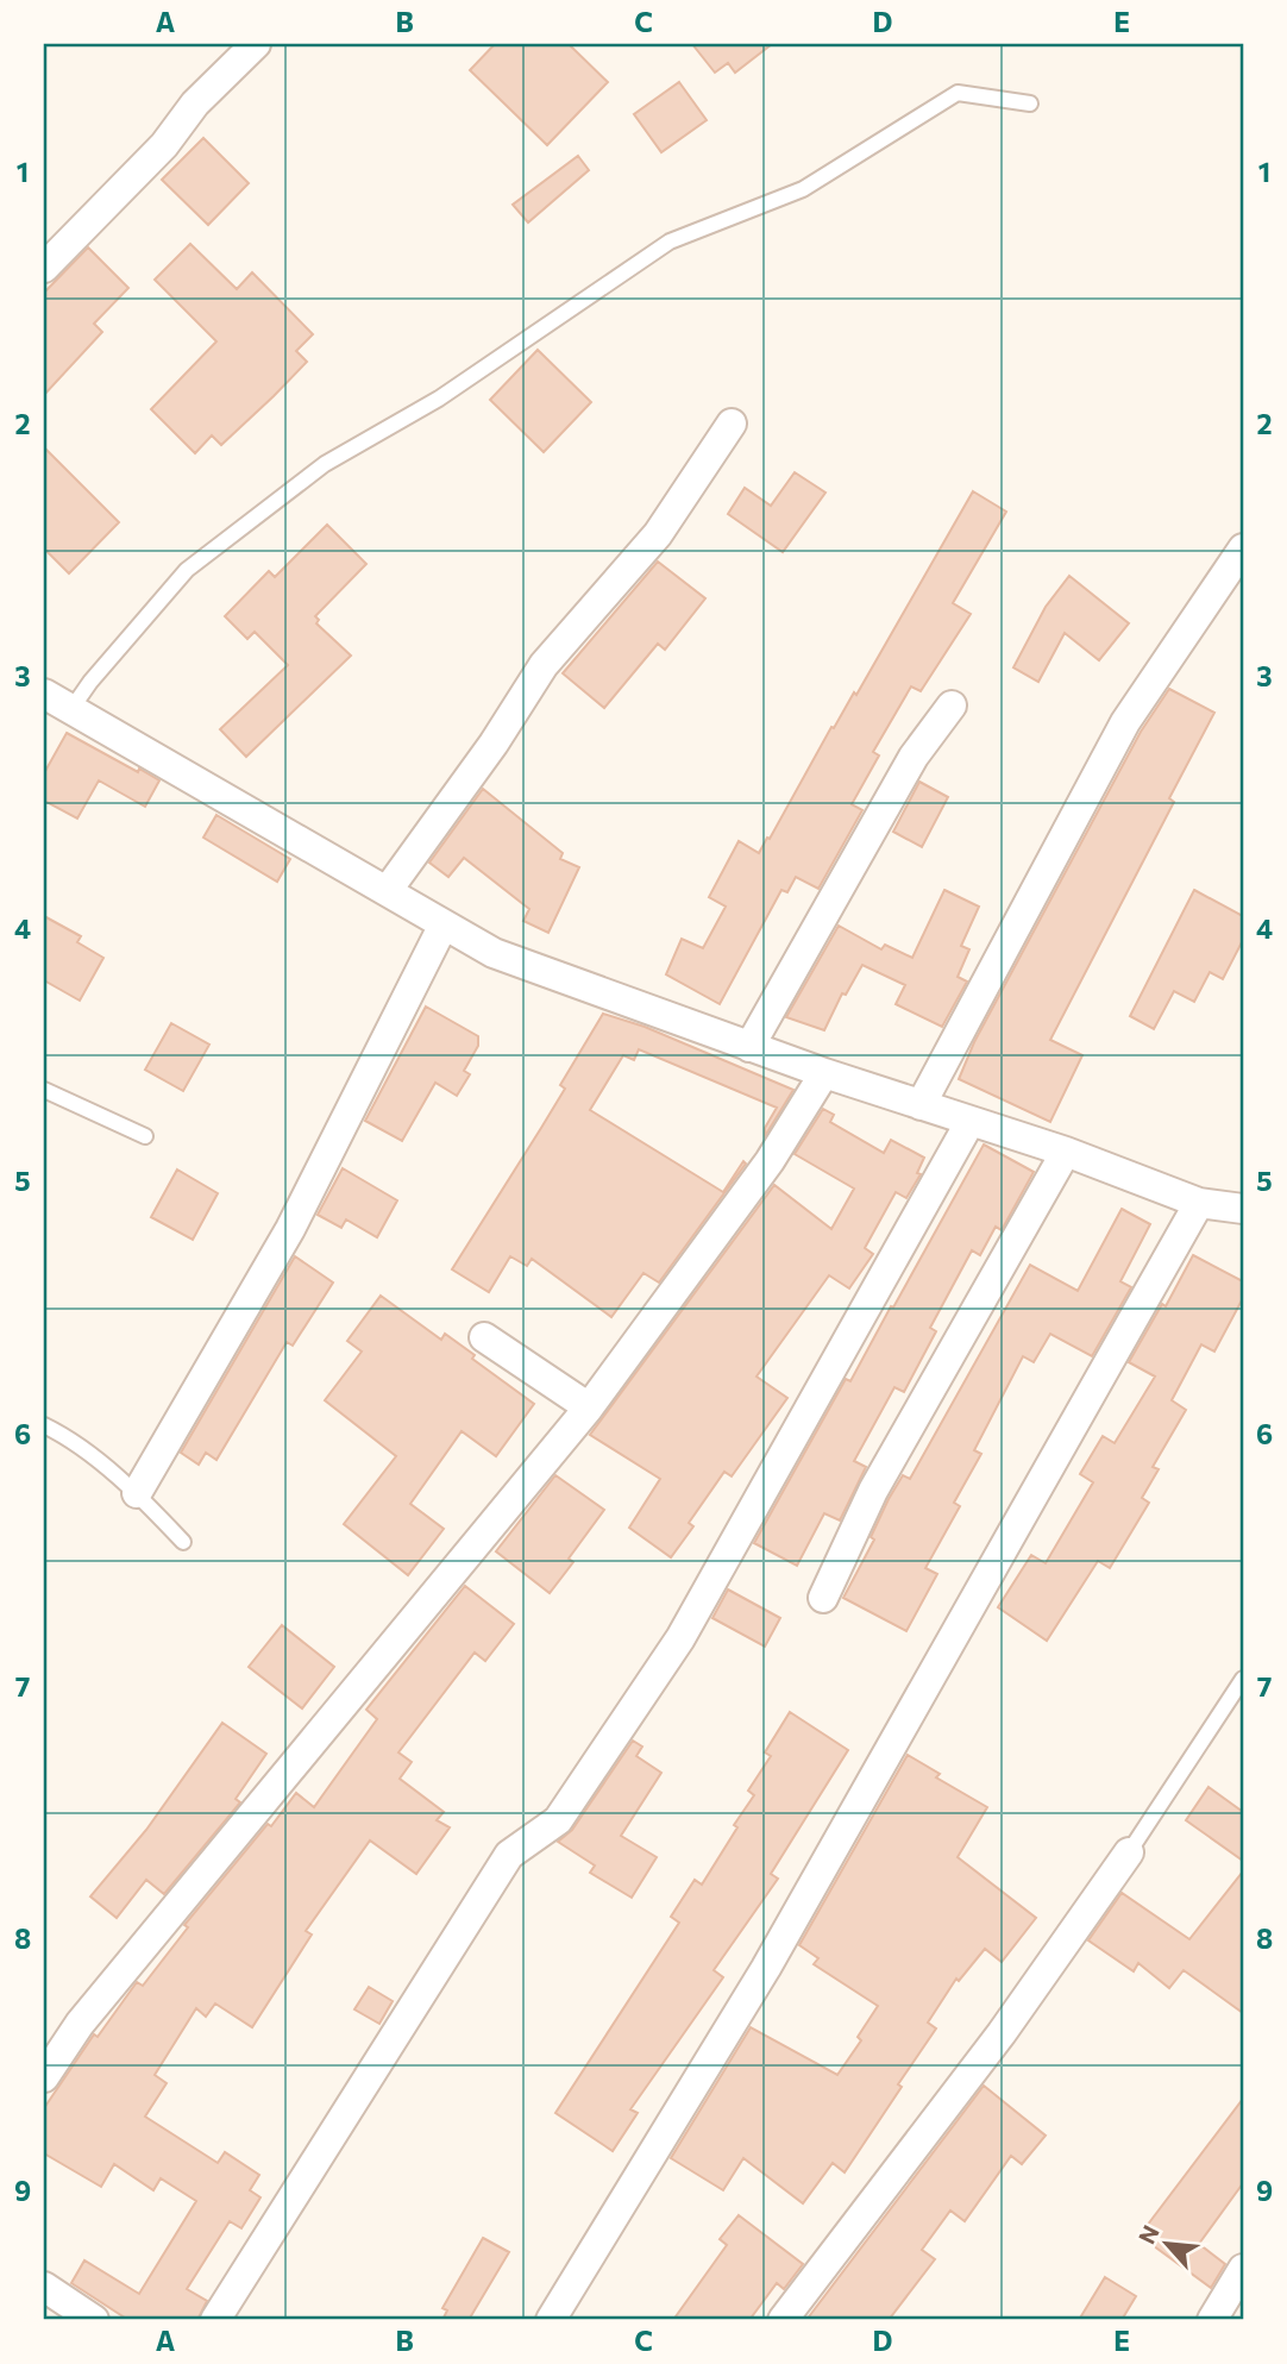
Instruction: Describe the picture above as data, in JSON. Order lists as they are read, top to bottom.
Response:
{
  "north": "top left",
  "grid": {
    "columns": [
      "A",
      "B",
      "C",
      "D",
      "E"
    ],
    "rows": [
      "1",
      "2",
      "3",
      "4",
      "5",
      "6",
      "7",
      "8",
      "9"
    ]
  }
}
